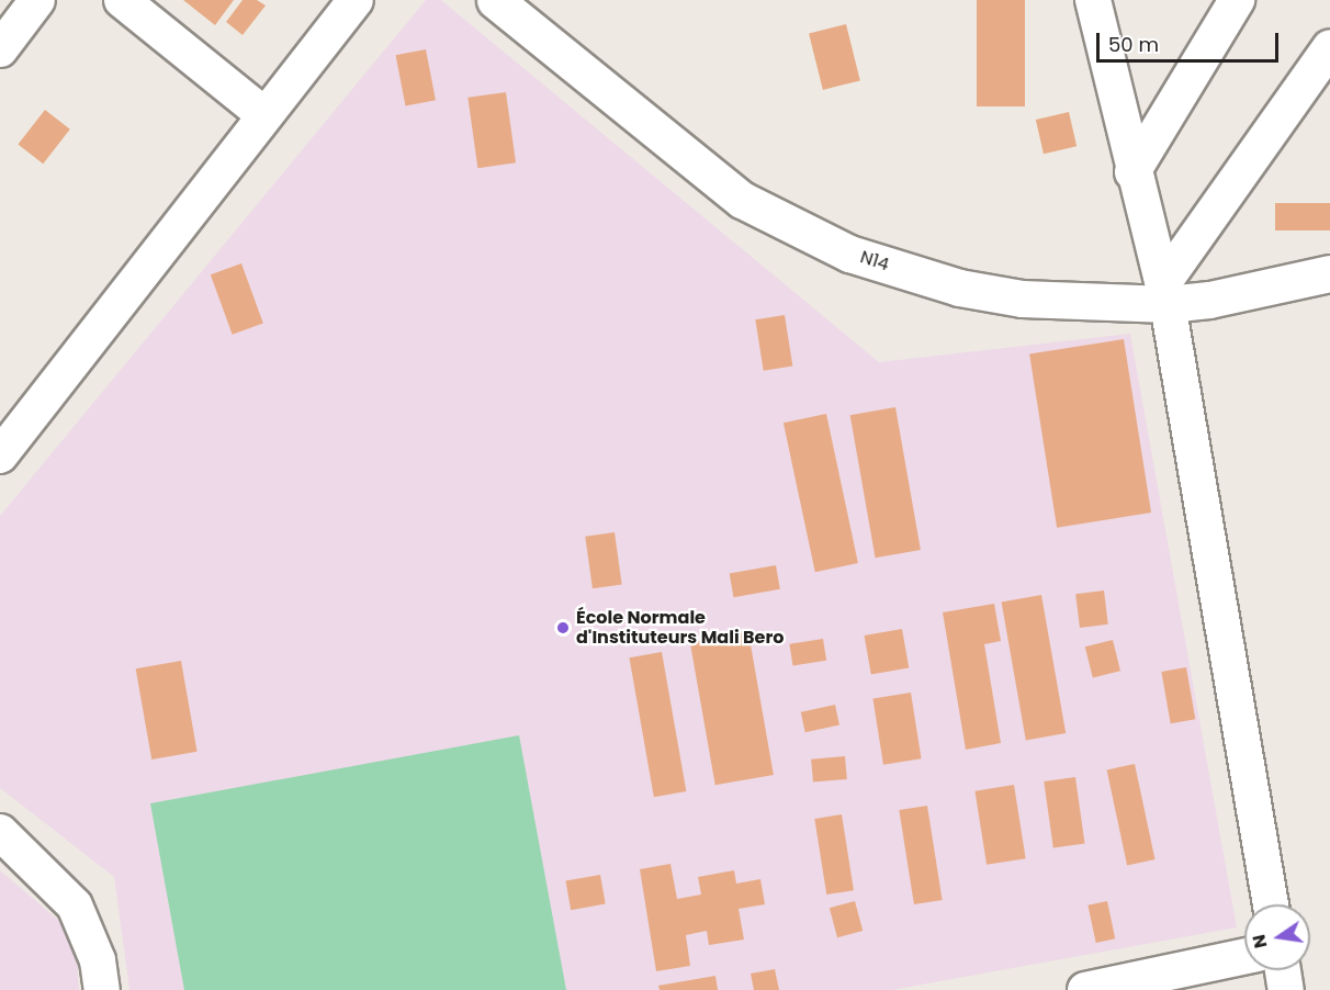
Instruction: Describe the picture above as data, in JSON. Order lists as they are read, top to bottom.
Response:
{
  "streets": {
    "main road": ["N14"]
  },
  "places": ["École Normale d'Instituteurs Mali Bero"],
  "scale_bar": "50 m",
  "north": "left"
}
